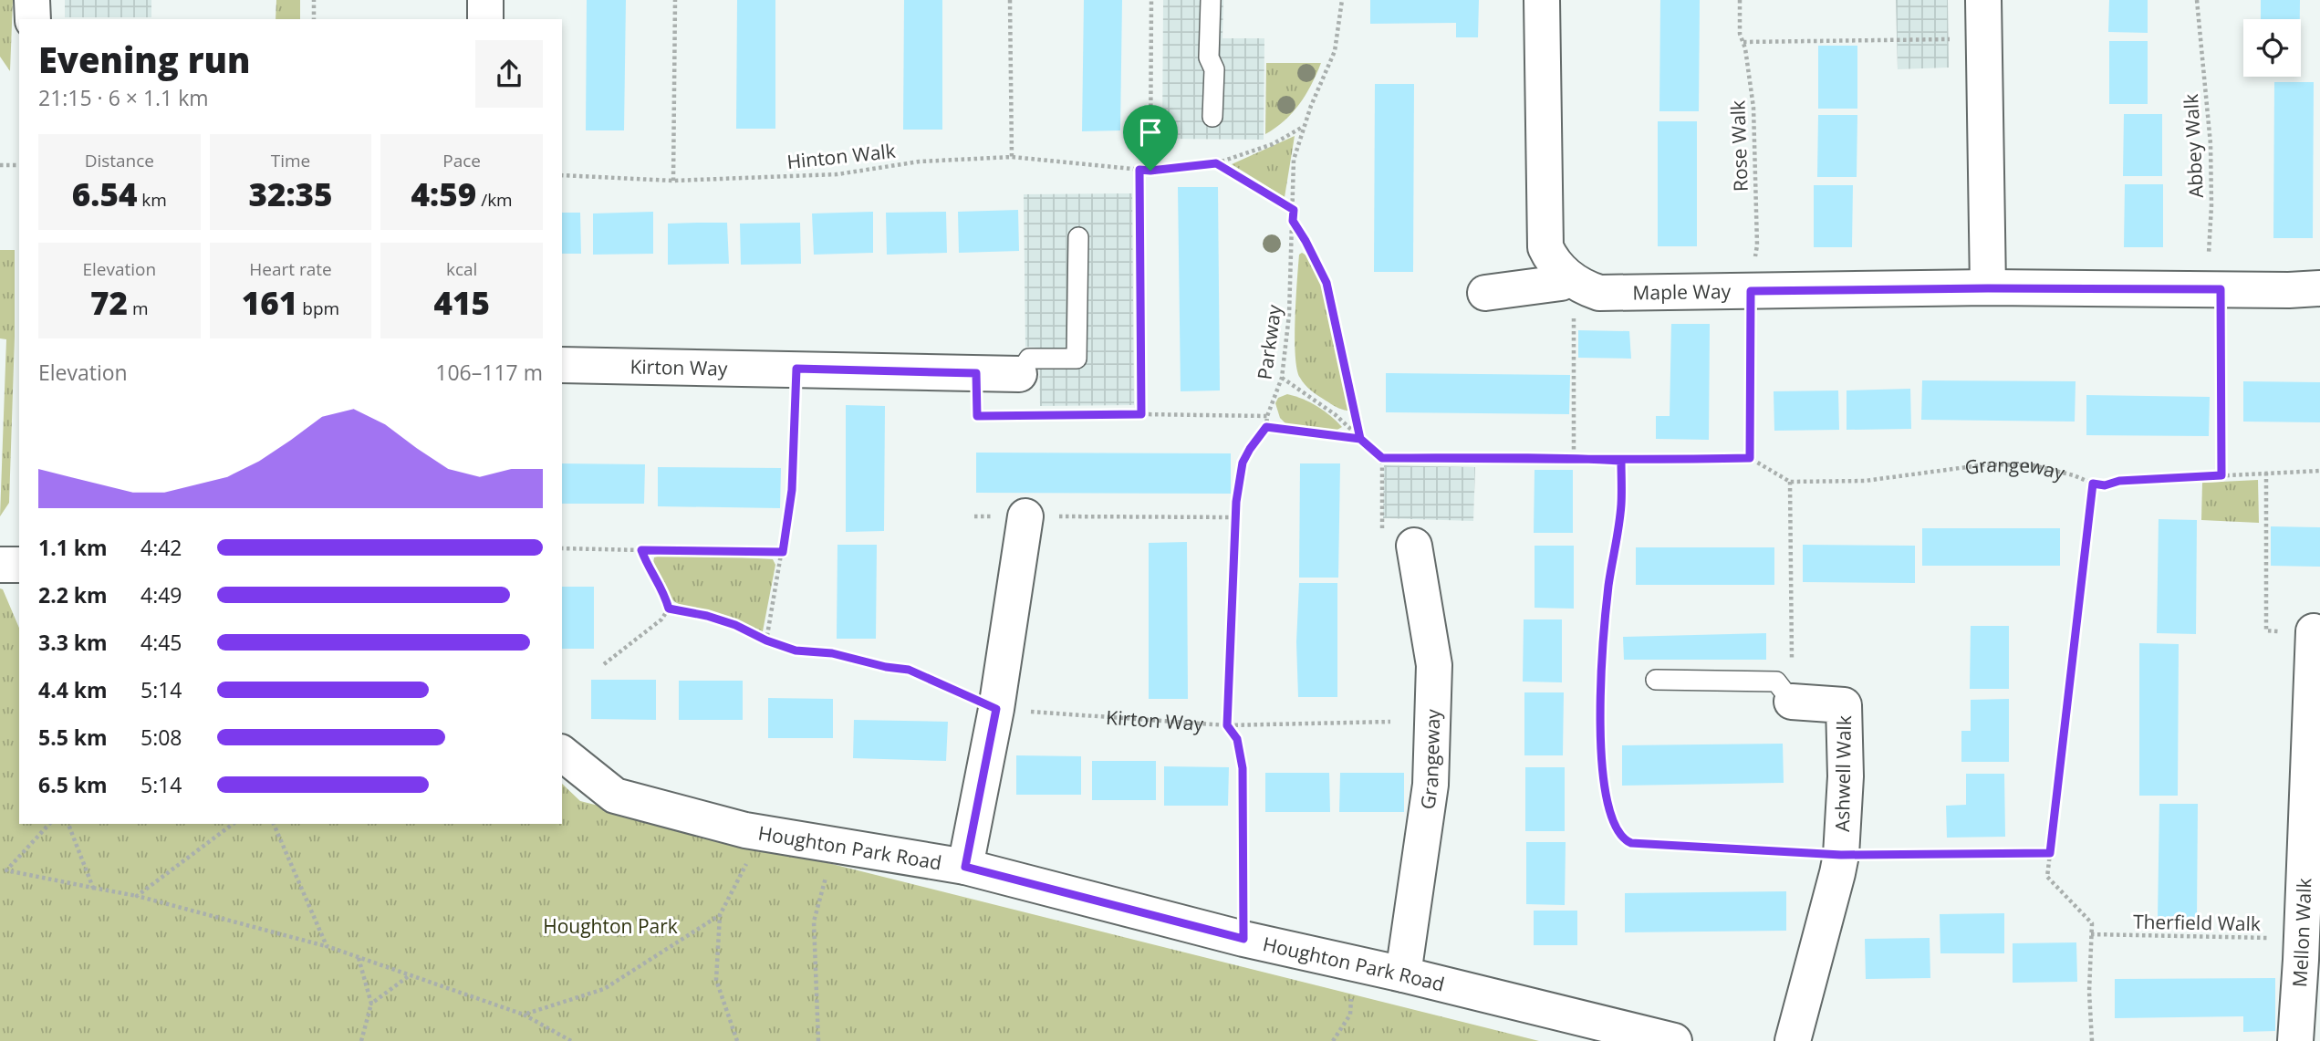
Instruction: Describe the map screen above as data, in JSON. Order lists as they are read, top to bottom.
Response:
{
  "streets": {
    "street": [
      "Maple Way",
      "Kirton Way",
      "Grangeway",
      "Ashwell Walk",
      "Houghton Park Road",
      "Mellon Walk"
    ],
    "path": [
      "Rose Walk",
      "Abbey Walk",
      "Hinton Walk",
      "Parkway",
      "Therfield Walk"
    ]
  },
  "crossings": [
    ["Rose Walk", "Maple Way"],
    ["Abbey Walk", "Maple Way"],
    ["Abbey Walk", "Grangeway"],
    ["Hinton Walk", "Parkway"],
    ["Grangeway", "Houghton Park Road"],
    ["Therfield Walk", "Mellon Walk"]
  ],
  "parks": ["Houghton Park"],
  "page": {
    "heading": ["Evening run", "21:15 · 6 × 1.1 km"],
    "stats": [
      ["Distance", "6.54 km"],
      ["Time", "32:35"],
      ["Pace", "4:59 /km"],
      ["Elevation", "72 m"],
      ["Heart rate", "161 bpm"],
      ["kcal", "415"]
    ],
    "chart": ["Elevation", "106–117 m"],
    "list": [
      {
        "name": "1.1 km",
        "note": "4:42"
      },
      {
        "name": "2.2 km",
        "note": "4:49"
      },
      {
        "name": "3.3 km",
        "note": "4:45"
      },
      {
        "name": "4.4 km",
        "note": "5:14"
      },
      {
        "name": "5.5 km",
        "note": "5:08"
      },
      {
        "name": "6.5 km",
        "note": "5:14"
      }
    ]
  }
}
